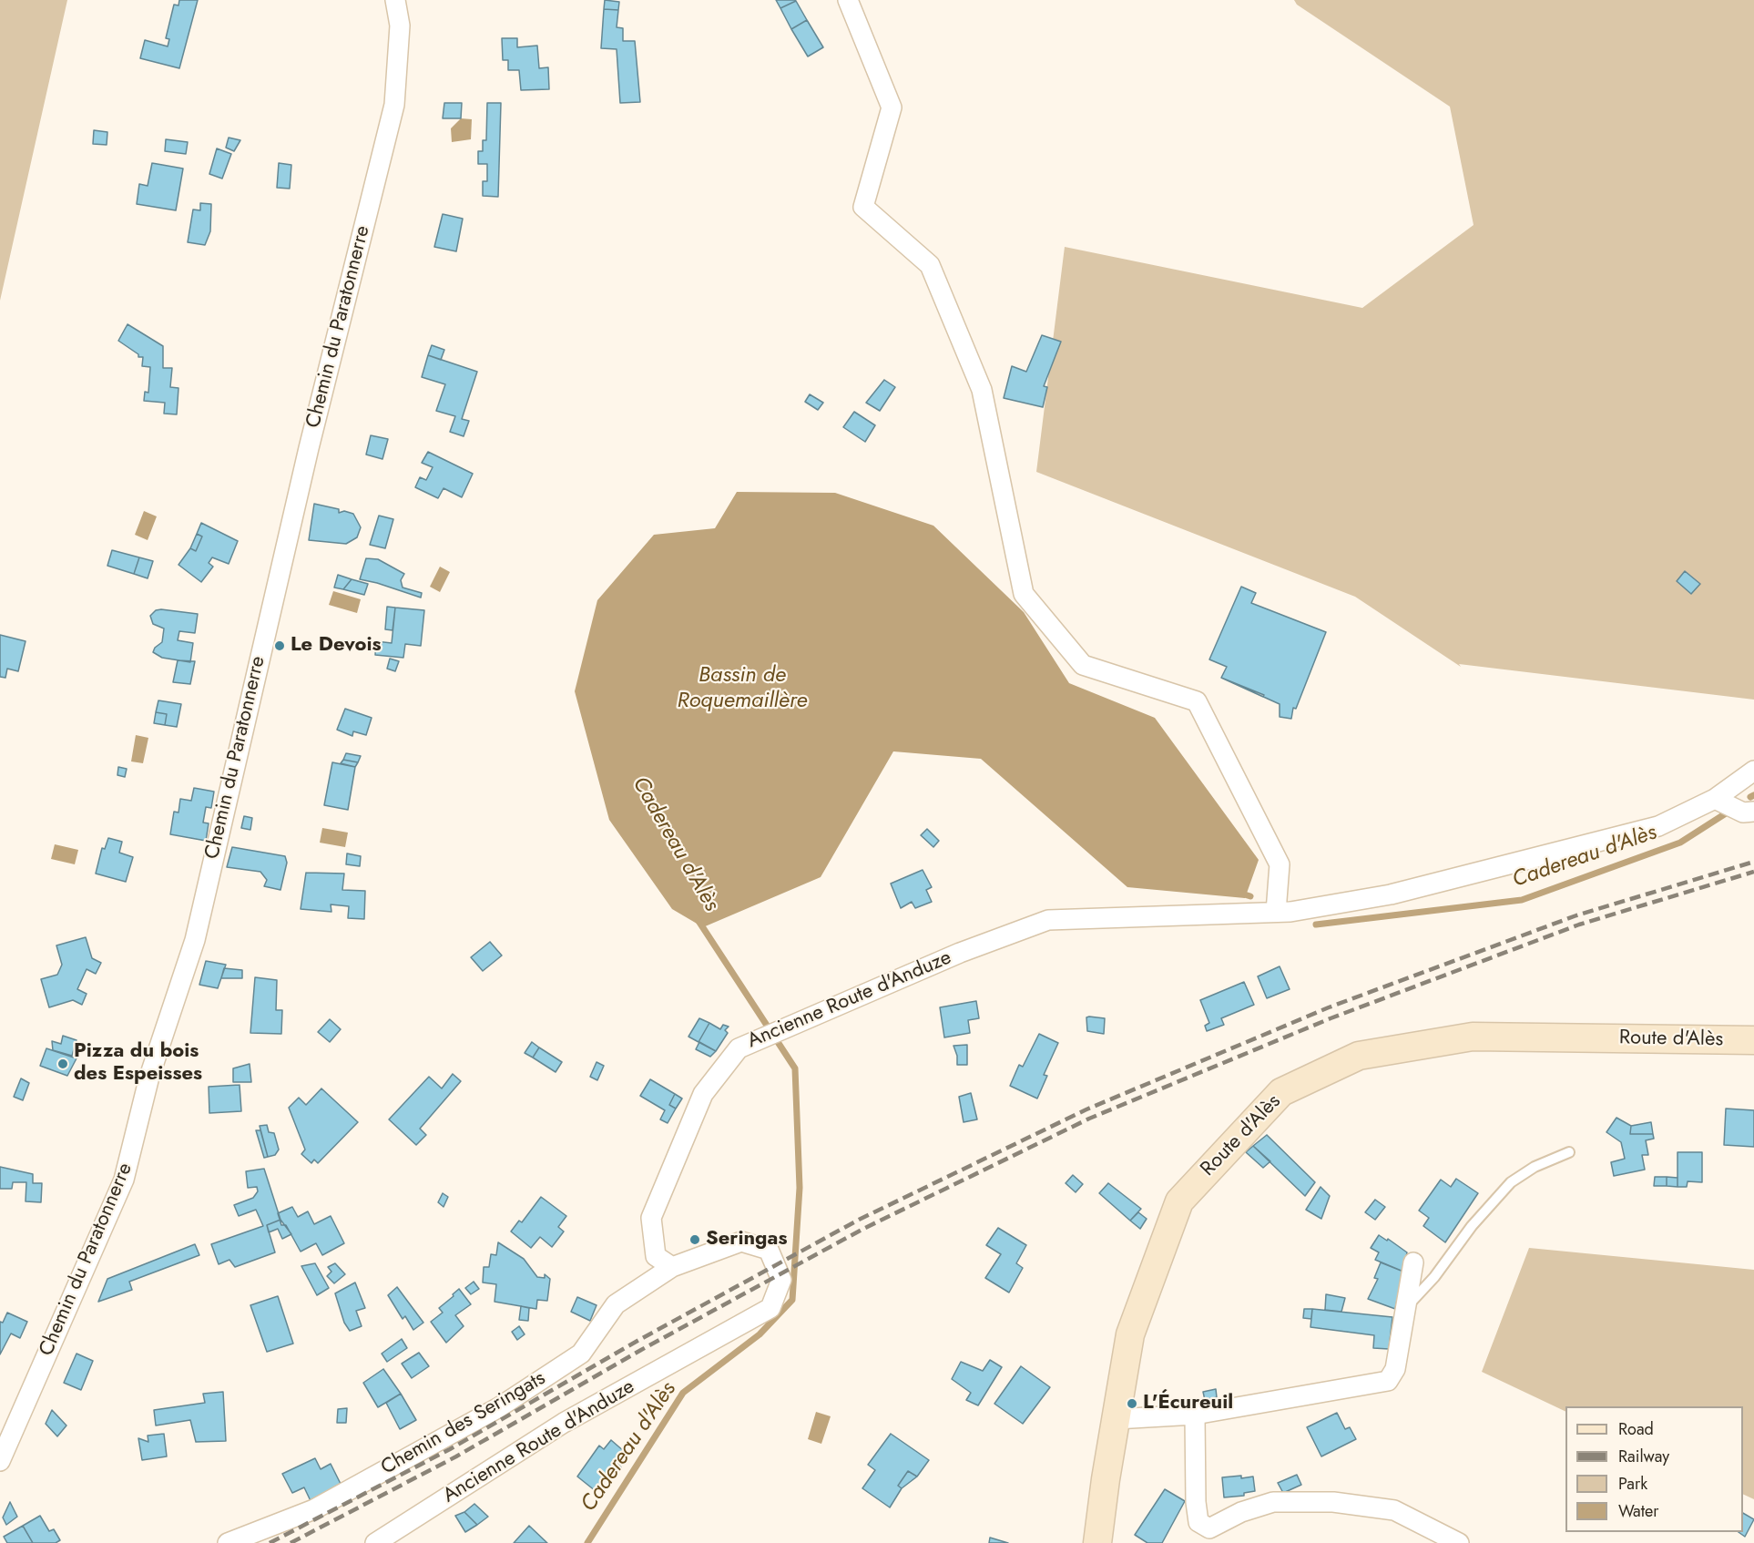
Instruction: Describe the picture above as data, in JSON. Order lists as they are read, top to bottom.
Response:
{
  "streets": {
    "main road": ["Route d'Alès"],
    "street": ["Chemin du Paratonnerre", "Ancienne Route d'Anduze", "Chemin des Seringats"]
  },
  "crossings": [
    ["Ancienne Route d'Anduze", "Chemin des Seringats"]
  ],
  "water": ["Bassin de Roquemaillère", "Cadereau d'Alès"],
  "places": [
    "Le Devois",
    "Pizza du bois des Espeisses",
    "Seringas",
    "L'Écureuil"
  ],
  "legend": [
    "Road",
    "Railway",
    "Park",
    "Water"
  ]
}
